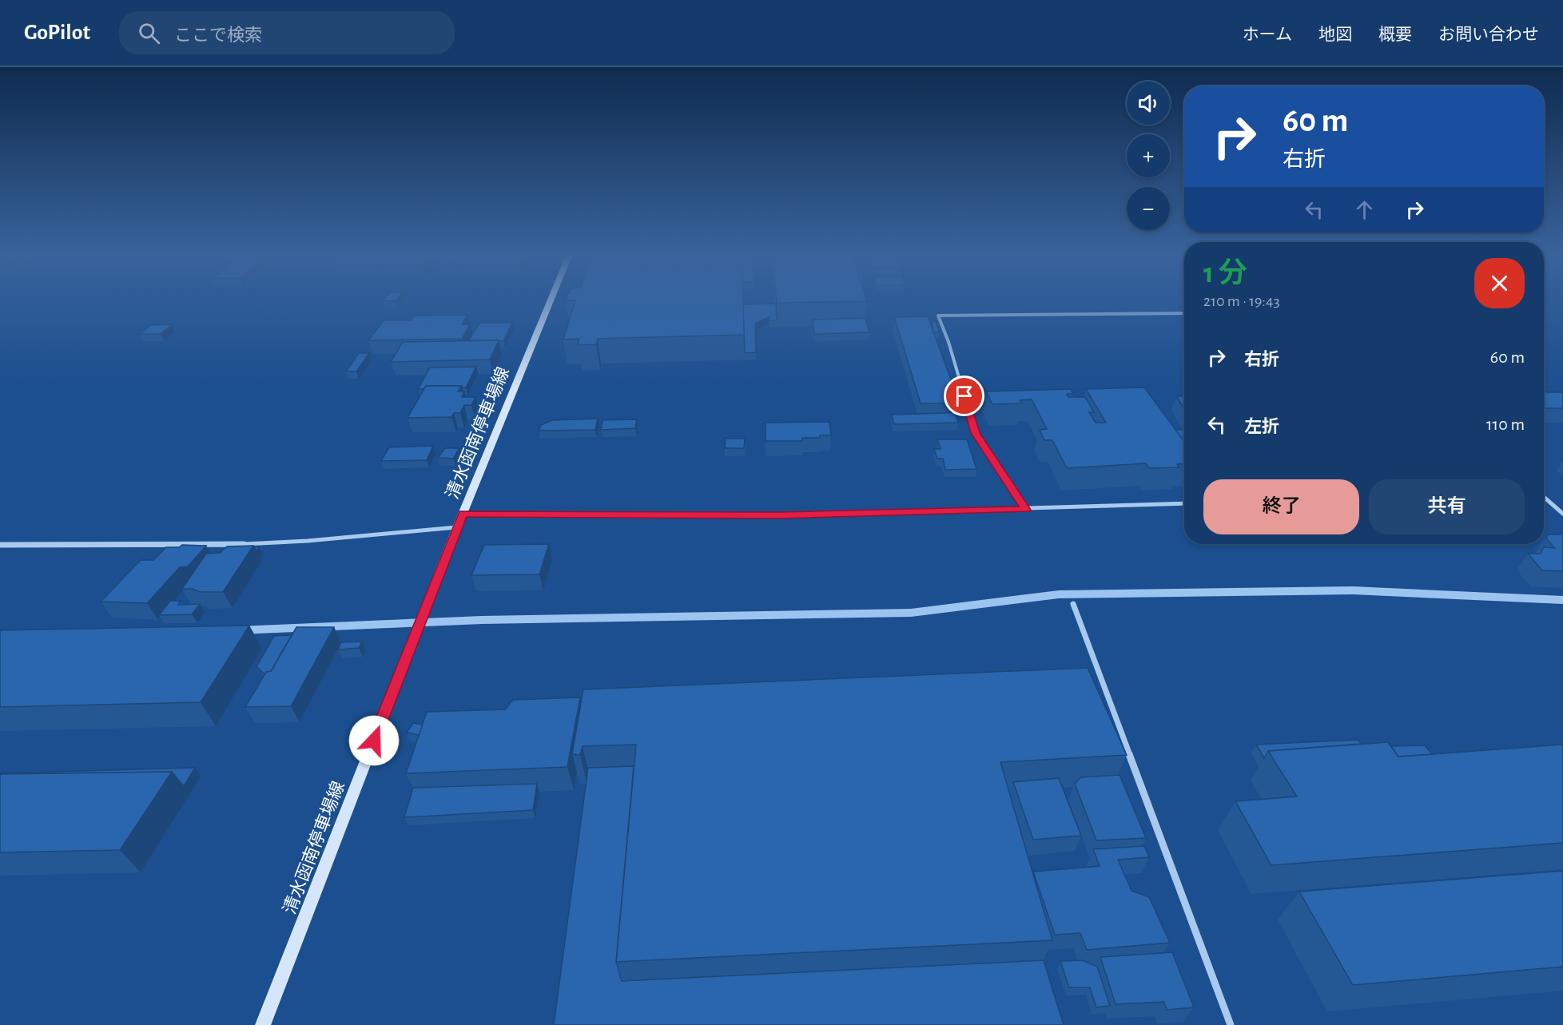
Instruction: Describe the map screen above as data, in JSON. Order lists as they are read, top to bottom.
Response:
{
  "streets": {
    "main road": ["清水函南停車場線"]
  },
  "page": {
    "header": "GoPilot",
    "search": "ここで検索",
    "nav": [
      "ホーム",
      "地図",
      "概要",
      "お問い合わせ"
    ],
    "map_buttons": ["+", "−"],
    "turn": ["60 m", "右折"],
    "heading": ["1 分", "210 m · 19:43"],
    "list": [
      {
        "name": "右折",
        "value": "60 m"
      },
      {
        "name": "左折",
        "value": "110 m"
      }
    ],
    "buttons": ["終了", "共有"]
  }
}
